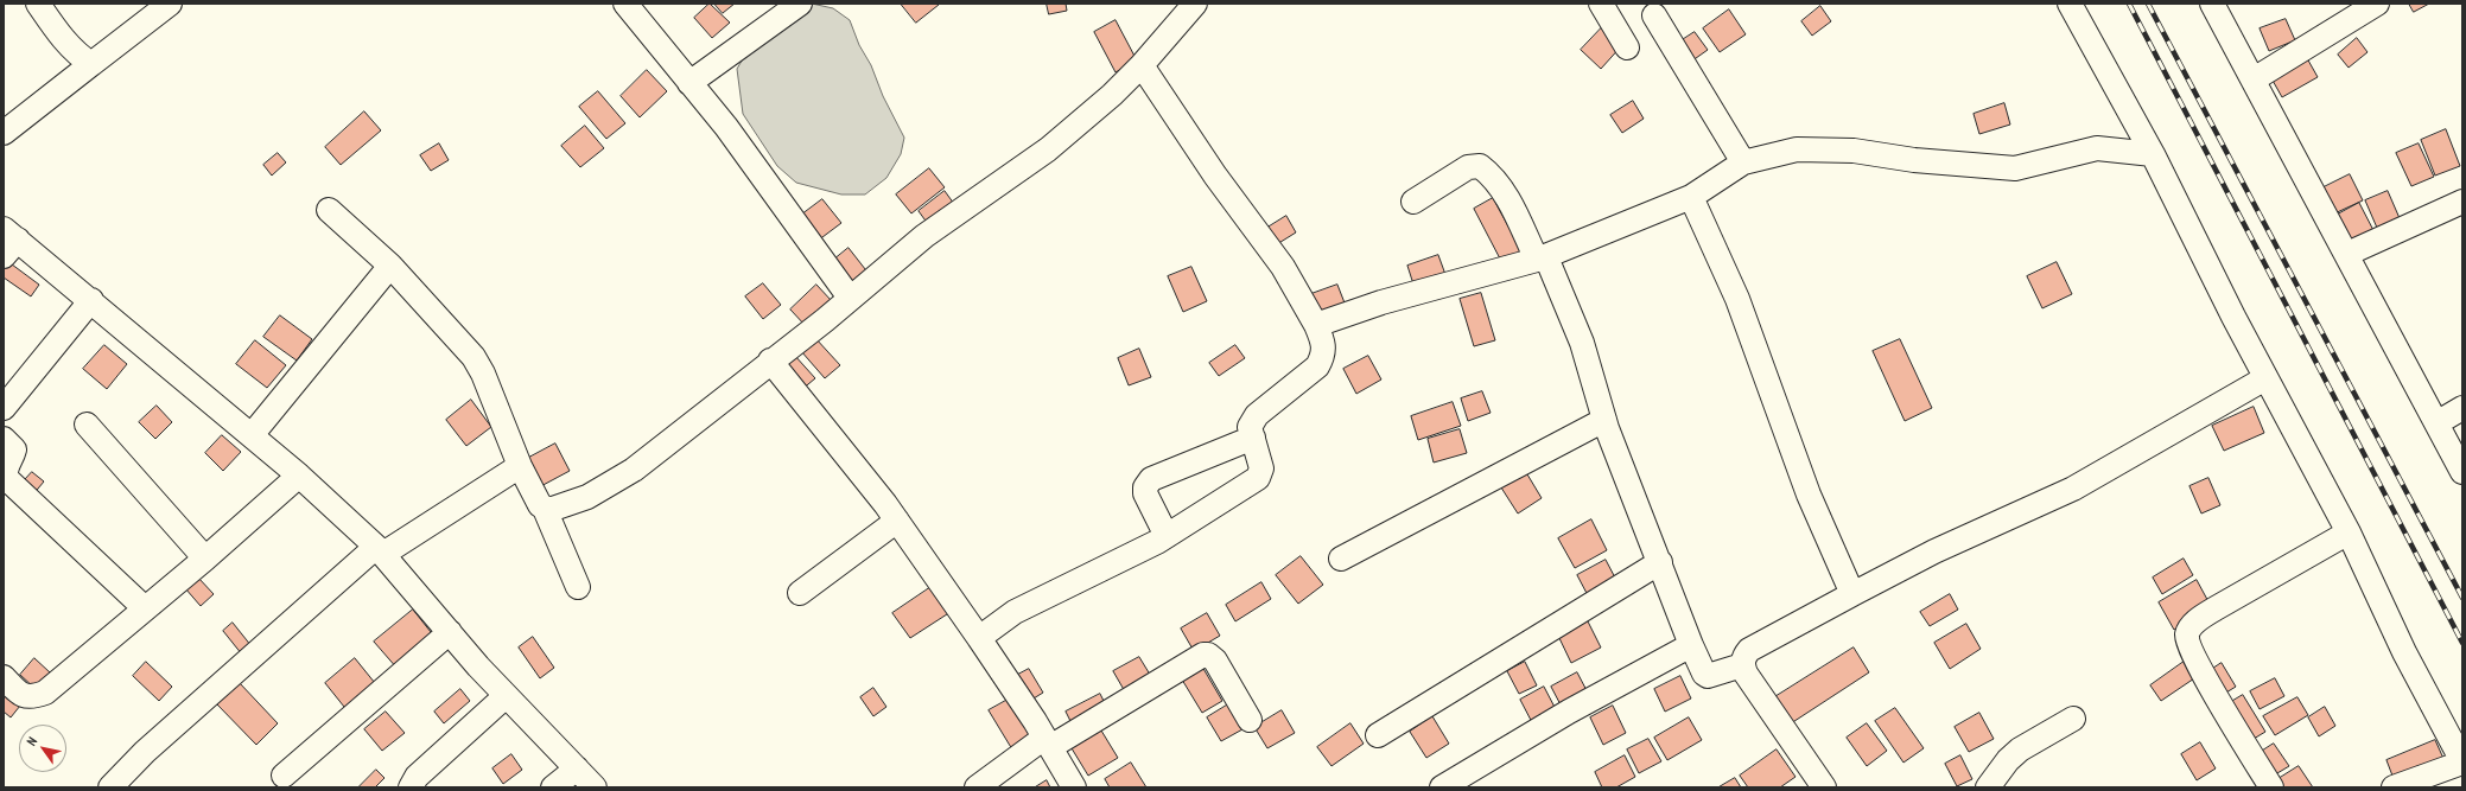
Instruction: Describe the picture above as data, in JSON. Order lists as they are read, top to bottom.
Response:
{
  "north": "top left"
}
